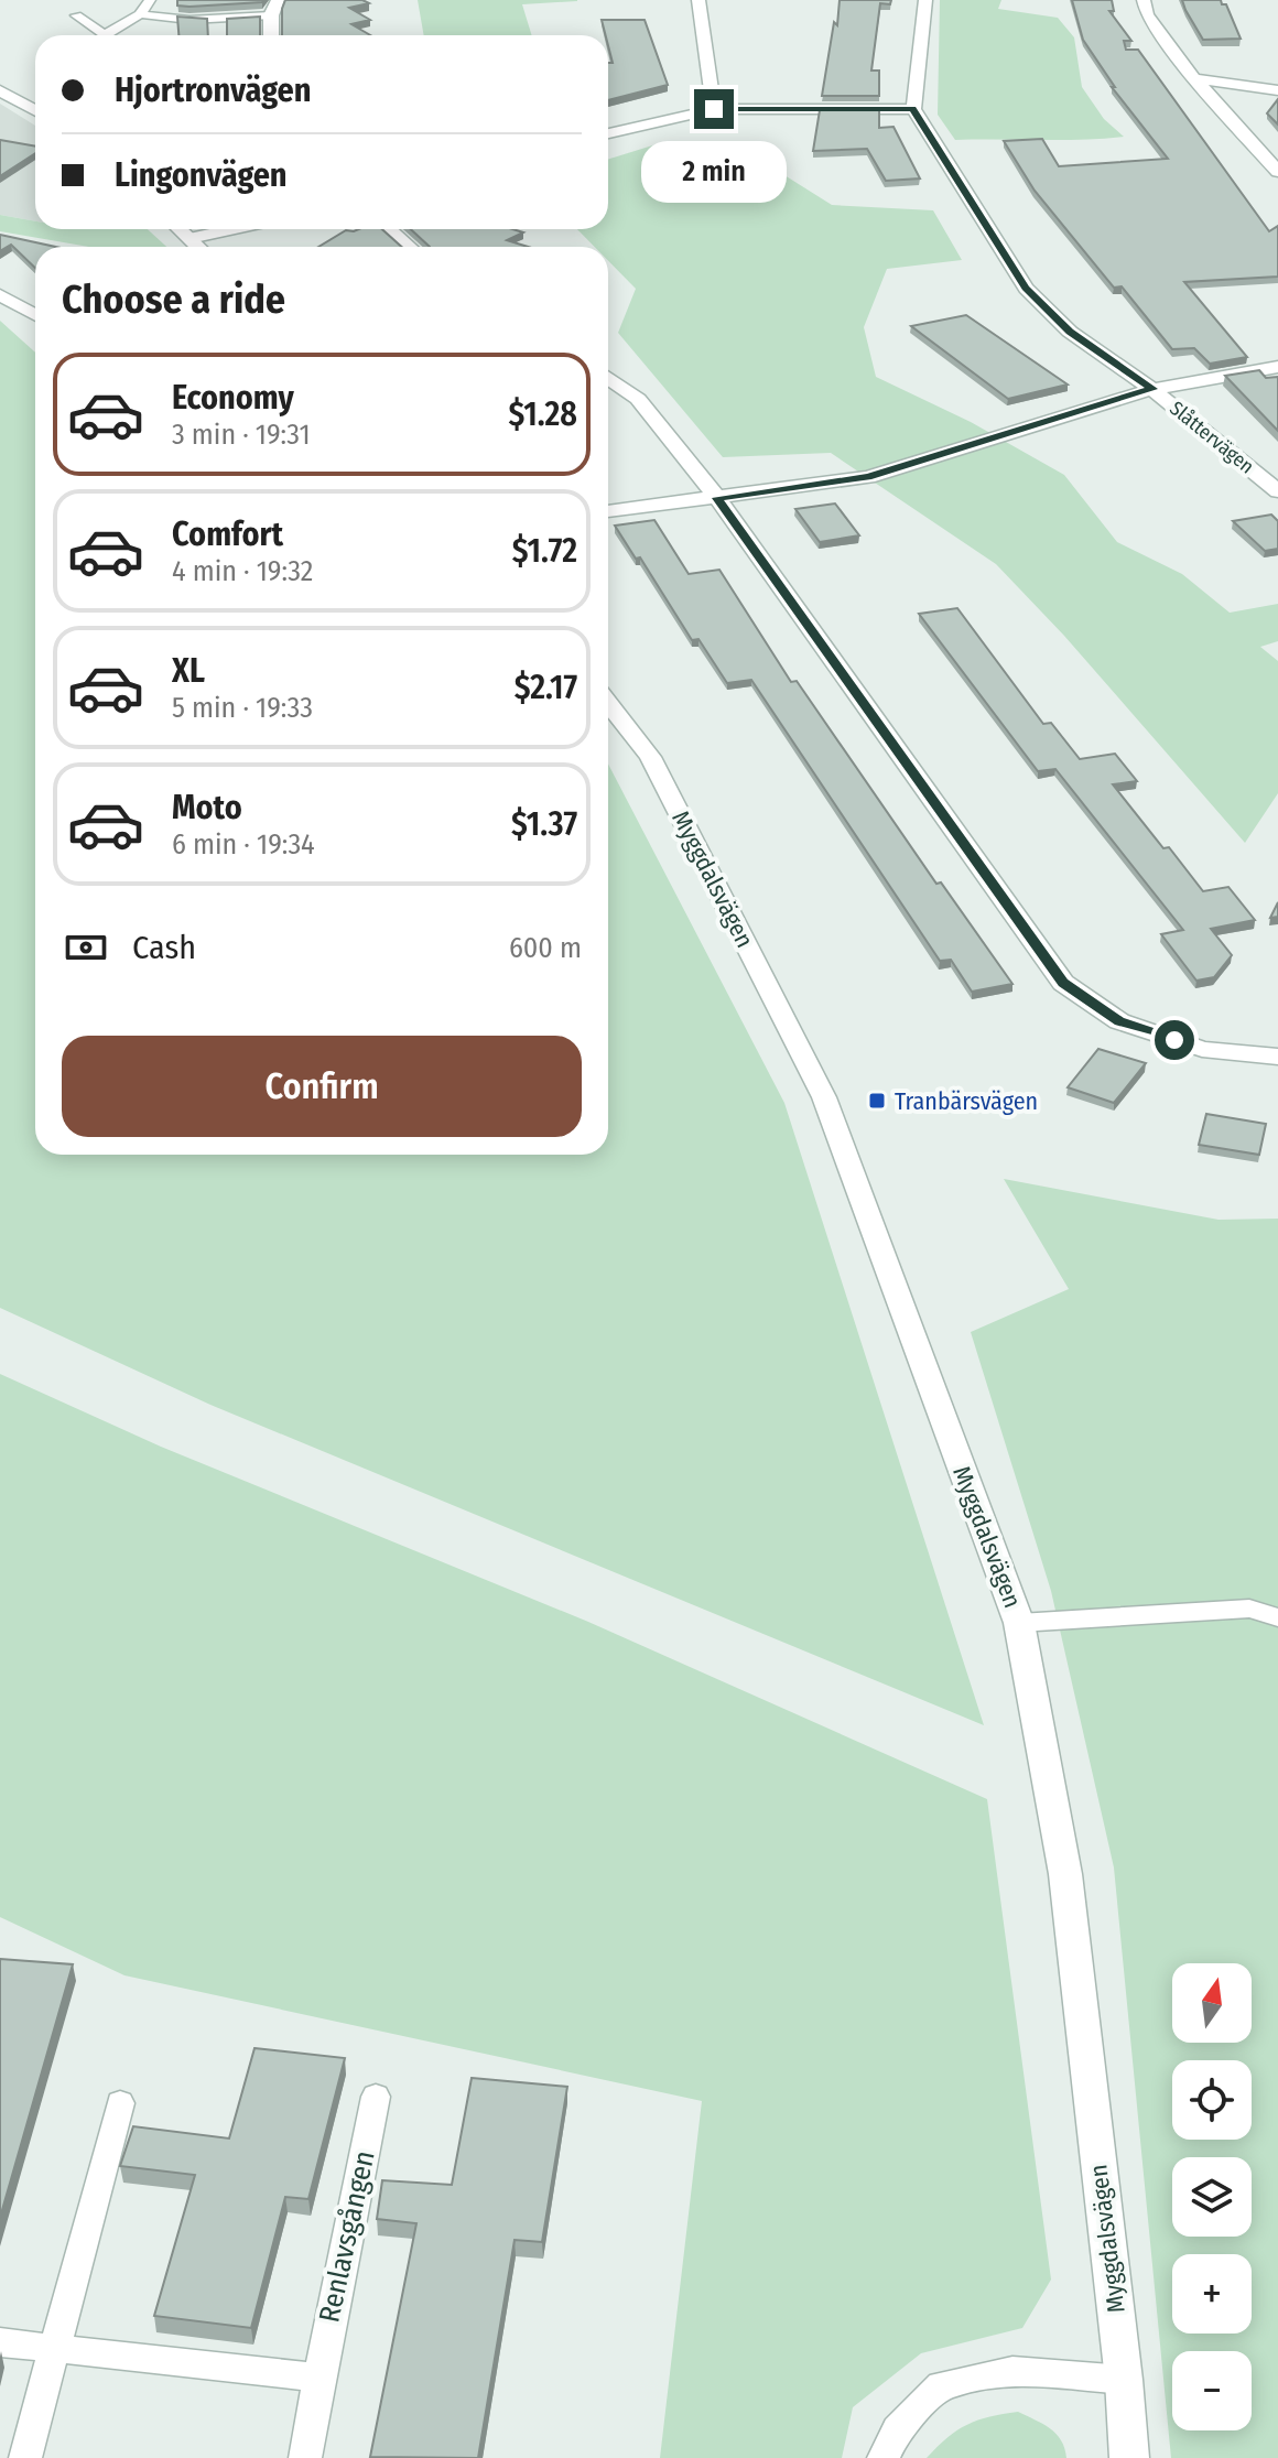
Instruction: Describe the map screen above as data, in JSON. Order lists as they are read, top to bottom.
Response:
{
  "streets": {
    "street": ["Slåttervägen", "Myggdalsvägen"],
    "lane": ["Renlavsgången"]
  },
  "places": {
    "transit": ["Tranbärsvägen"]
  },
  "north": "top",
  "page": {
    "banner": ["Hjortronvägen", "Lingonvägen"],
    "bubble": "2 min",
    "heading": "Choose a ride",
    "list": [
      {
        "name": "Economy",
        "note": "3 min · 19:31",
        "value": "$1.28"
      },
      {
        "name": "Comfort",
        "note": "4 min · 19:32",
        "value": "$1.72"
      },
      {
        "name": "XL",
        "note": "5 min · 19:33",
        "value": "$2.17"
      },
      {
        "name": "Moto",
        "note": "6 min · 19:34",
        "value": "$1.37"
      }
    ],
    "pay": ["Cash", "600 m"],
    "buttons": "Confirm",
    "map_buttons": ["+", "−"]
  }
}
